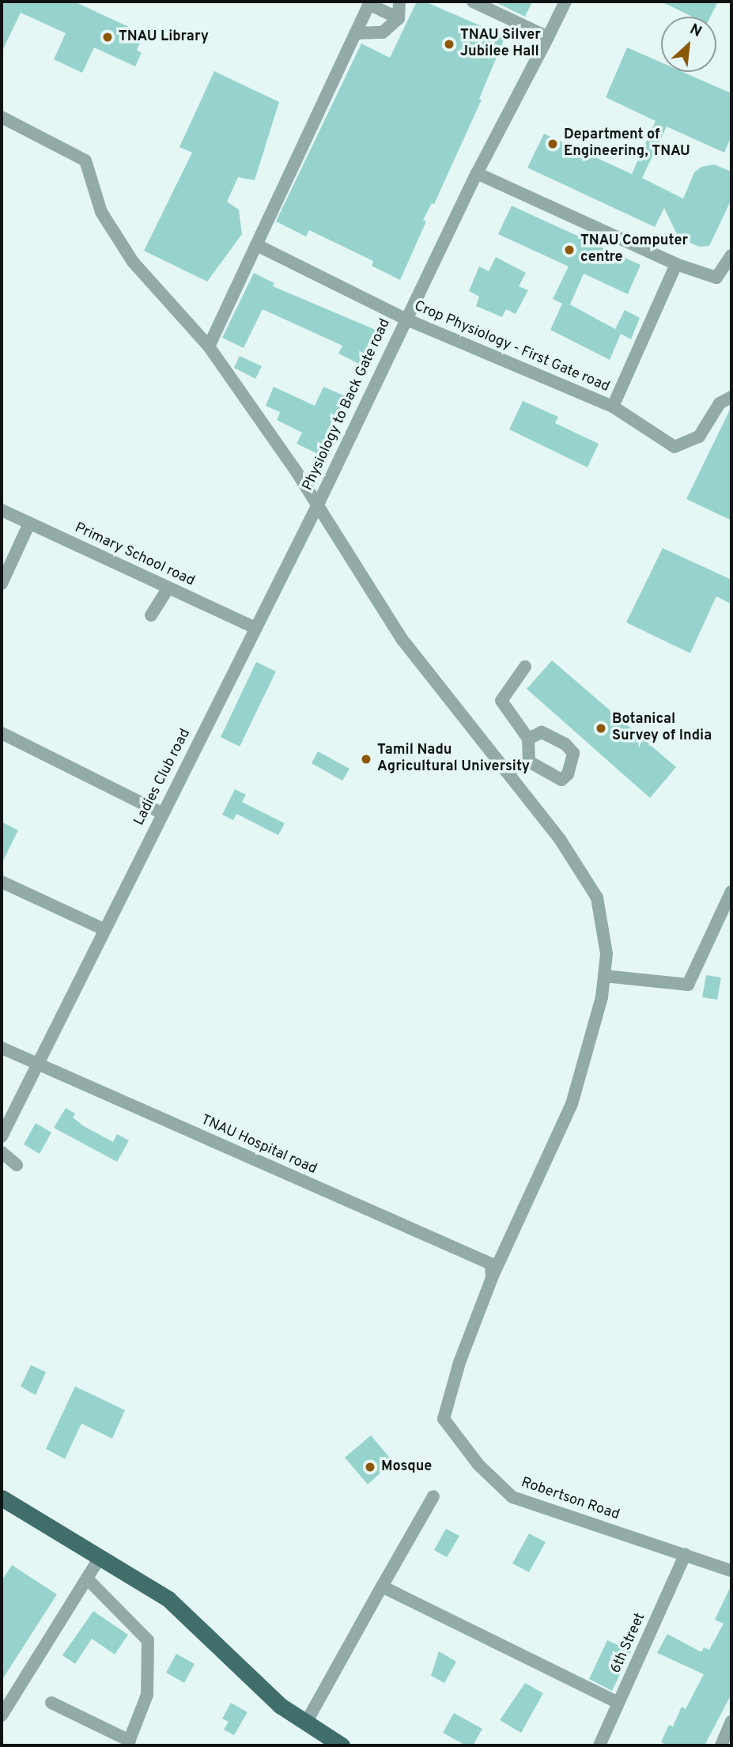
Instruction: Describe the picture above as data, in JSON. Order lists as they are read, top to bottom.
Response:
{
  "streets": {
    "street": [
      "Crop Physiology - First Gate road",
      "Physiology to Back Gate road",
      "Primary School road",
      "Ladies Club road",
      "TNAU Hospital road",
      "Robertson Road",
      "6th Street"
    ]
  },
  "crossings": [
    ["Crop Physiology - First Gate road", "Physiology to Back Gate road"],
    ["Physiology to Back Gate road", "Ladies Club road"],
    ["Primary School road", "Ladies Club road"],
    ["Ladies Club road", "TNAU Hospital road"],
    ["TNAU Hospital road", "Robertson Road"],
    ["Robertson Road", "6th Street"]
  ],
  "places": [
    "TNAU Library",
    "TNAU Silver Jubilee Hall",
    "Department of Engineering, TNAU",
    "TNAU Computer centre",
    "Botanical Survey of India",
    "Tamil Nadu Agricultural University",
    "Mosque"
  ],
  "north": "top right"
}
